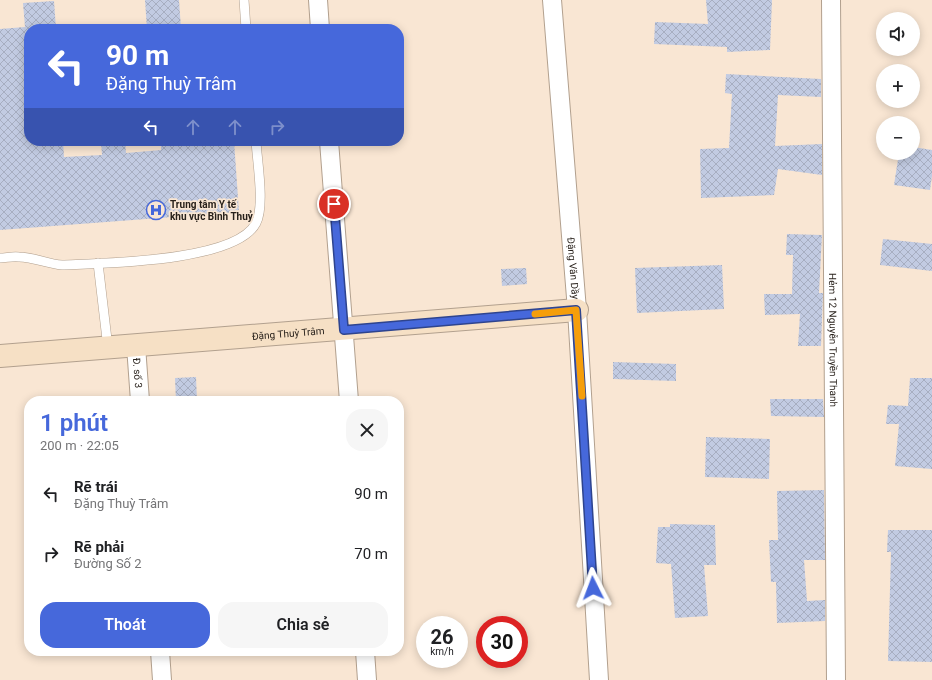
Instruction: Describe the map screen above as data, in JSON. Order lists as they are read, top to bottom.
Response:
{
  "streets": {
    "street": [
      "Đặng Văn Dầy",
      "Đặng Thuỳ Trâm",
      "Hẻm 12 Nguyễn Truyền Thanh",
      "Đ. số 3"
    ]
  },
  "crossings": [
    ["Đặng Văn Dầy", "Đặng Thuỳ Trâm"],
    ["Đặng Thuỳ Trâm", "Đ. số 3"]
  ],
  "places": {
    "hospital": ["Trung tâm Y tế khu vực Bình Thuỷ"]
  },
  "page": {
    "map_buttons": ["+", "−"],
    "turn": ["90 m", "Đặng Thuỳ Trâm"],
    "heading": ["1 phút", "200 m · 22:05"],
    "list": [
      {
        "name": "Rẽ trái",
        "note": "Đặng Thuỳ Trâm",
        "value": "90 m"
      },
      {
        "name": "Rẽ phải",
        "note": "Đường Số 2",
        "value": "70 m"
      }
    ],
    "buttons": ["Thoát", "Chia sẻ"],
    "speed": "26 km/h",
    "limit": "30"
  }
}
